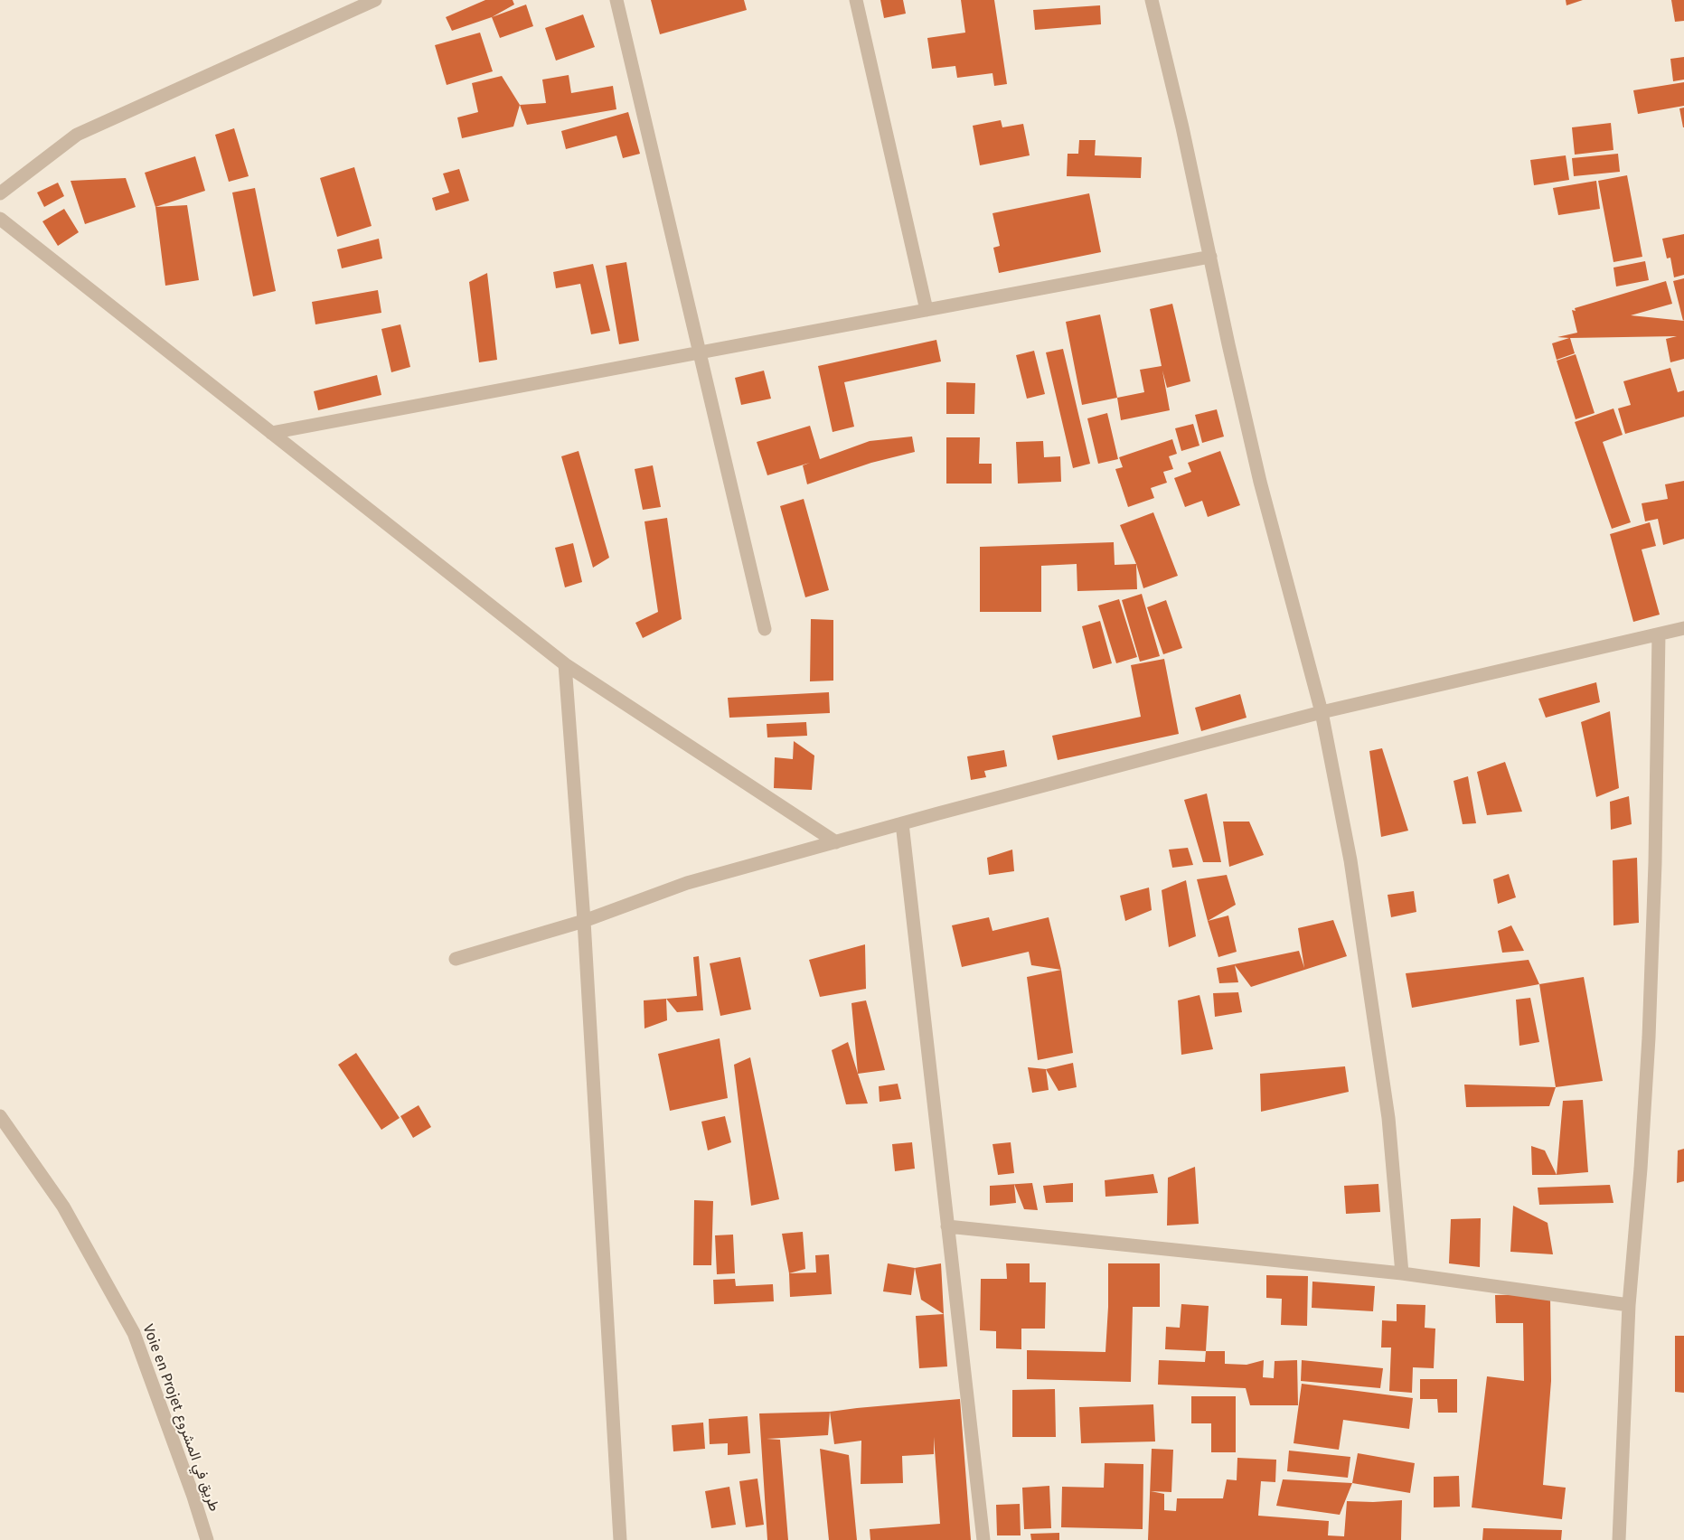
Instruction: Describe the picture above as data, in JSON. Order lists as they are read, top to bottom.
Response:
{
  "streets": {
    "street": ["Voie en Projet طريق في المشروع"]
  }
}
